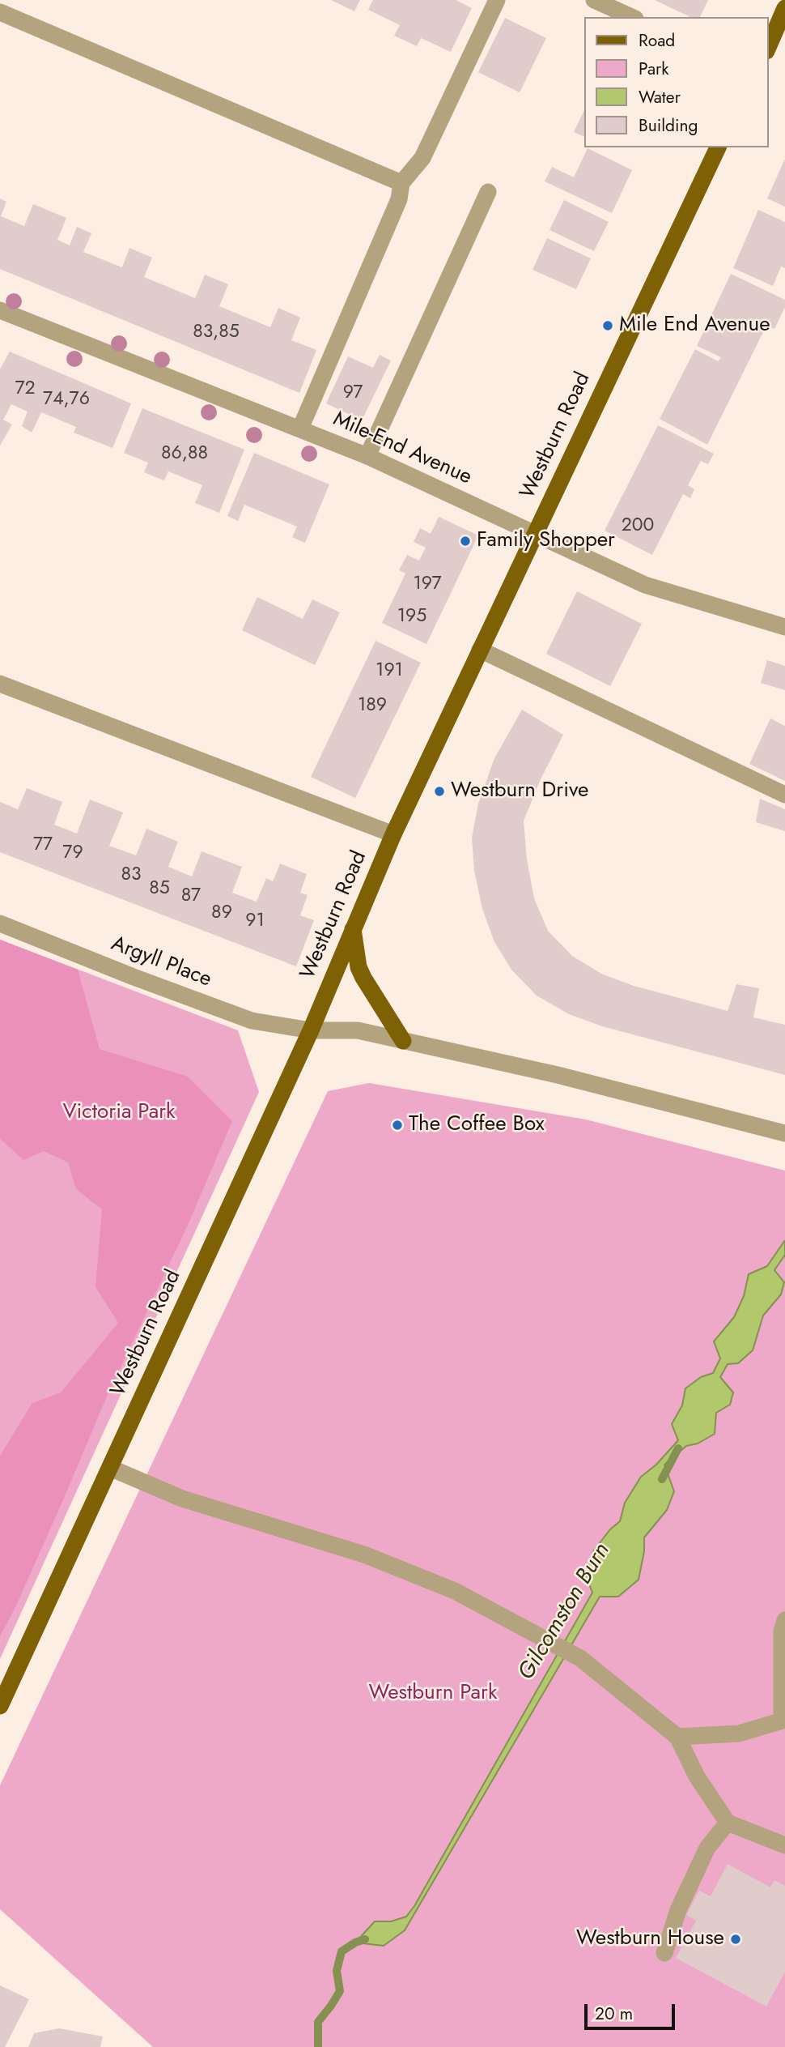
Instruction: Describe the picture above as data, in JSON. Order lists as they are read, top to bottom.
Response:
{
  "streets": {
    "main road": ["Westburn Road"],
    "street": ["Mile-End Avenue", "Argyll Place"]
  },
  "crossings": [
    ["Westburn Road", "Mile-End Avenue"],
    ["Westburn Road", "Argyll Place"]
  ],
  "water": ["Gilcomston Burn"],
  "parks": ["Victoria Park", "Westburn Park"],
  "places": [
    "Mile End Avenue",
    "Family Shopper",
    "Westburn Drive",
    "The Coffee Box",
    "Westburn House"
  ],
  "house_numbers": [
    "83,85",
    "72",
    "97",
    "74,76",
    "86,88",
    "200",
    "197",
    "195",
    "191",
    "189",
    "77",
    "79",
    "83",
    "85",
    "87",
    "89",
    "91"
  ],
  "legend": [
    "Road",
    "Park",
    "Water",
    "Building"
  ],
  "scale_bar": "20 m"
}
